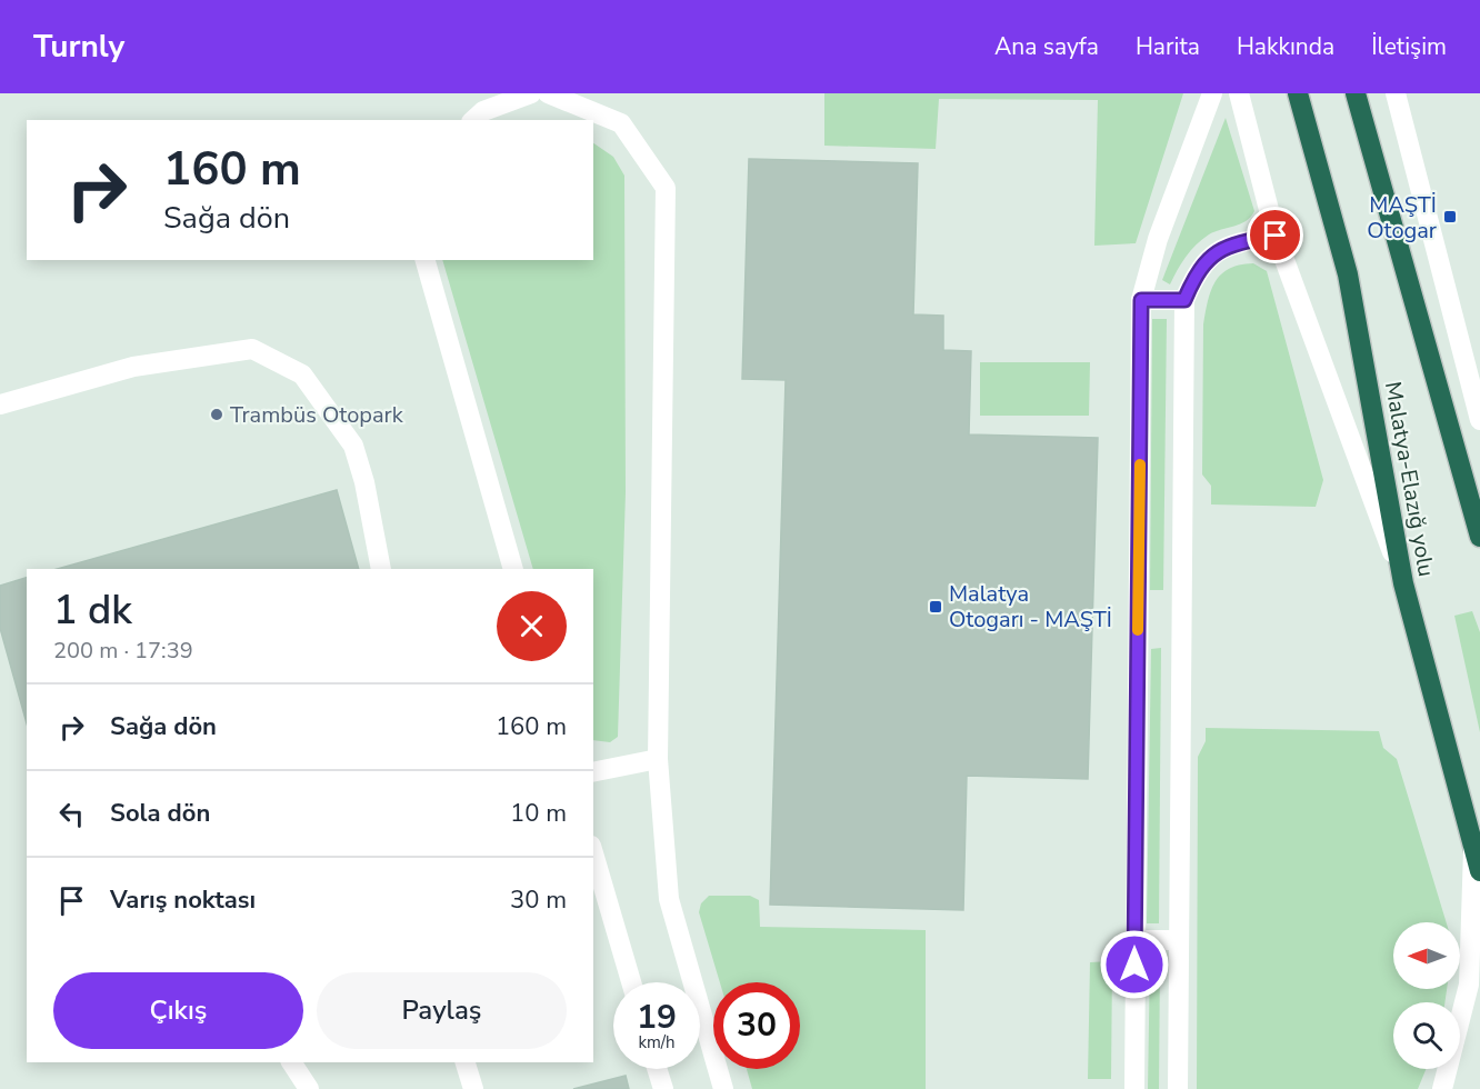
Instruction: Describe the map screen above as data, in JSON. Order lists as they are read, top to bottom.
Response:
{
  "streets": {
    "highway": ["Malatya-Elazığ yolu"]
  },
  "places": {
    "transit": ["MAŞTİ Otogar", "Malatya Otogarı - MAŞTİ"],
    "other": ["Trambüs Otopark"]
  },
  "north": "left",
  "page": {
    "header": "Turnly",
    "nav": [
      "Ana sayfa",
      "Harita",
      "Hakkında",
      "İletişim"
    ],
    "turn": ["160 m", "Sağa dön"],
    "heading": ["1 dk", "200 m · 17:39"],
    "list": [
      {
        "name": "Sağa dön",
        "value": "160 m"
      },
      {
        "name": "Sola dön",
        "value": "10 m"
      },
      {
        "name": "Varış noktası",
        "value": "30 m"
      }
    ],
    "buttons": ["Çıkış", "Paylaş"],
    "speed": "19 km/h",
    "limit": "30"
  }
}
